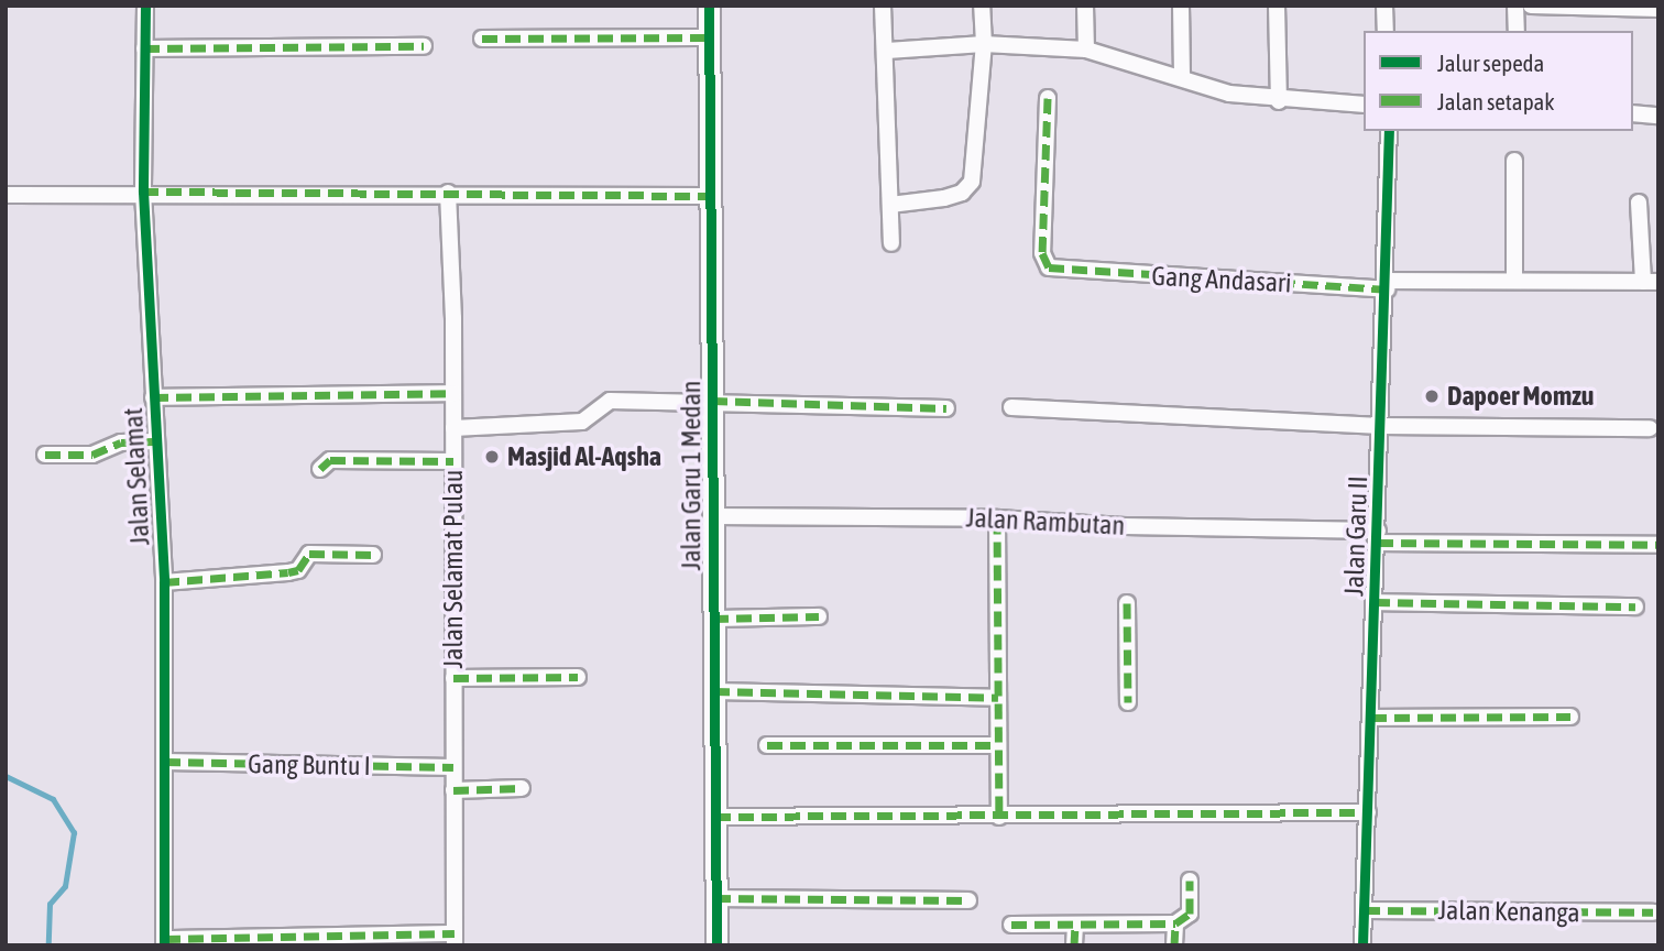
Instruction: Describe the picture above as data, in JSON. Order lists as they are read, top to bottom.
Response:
{
  "streets": {
    "street": [
      "Gang Andasari",
      "Jalan Garu 1 Medan",
      "Jalan Selamat",
      "Jalan Rambutan",
      "Jalan Garu II",
      "Jalan Selamat Pulau",
      "Gang Buntu I",
      "Jalan Kenanga"
    ]
  },
  "crossings": [
    ["Gang Andasari", "Jalan Garu II"],
    ["Jalan Garu 1 Medan", "Jalan Rambutan"],
    ["Jalan Selamat", "Gang Buntu I"],
    ["Jalan Rambutan", "Jalan Garu II"],
    ["Jalan Garu II", "Jalan Kenanga"],
    ["Jalan Selamat Pulau", "Gang Buntu I"]
  ],
  "places": ["Dapoer Momzu", "Masjid Al-Aqsha"],
  "legend": ["Jalur sepeda", "Jalan setapak"]
}
